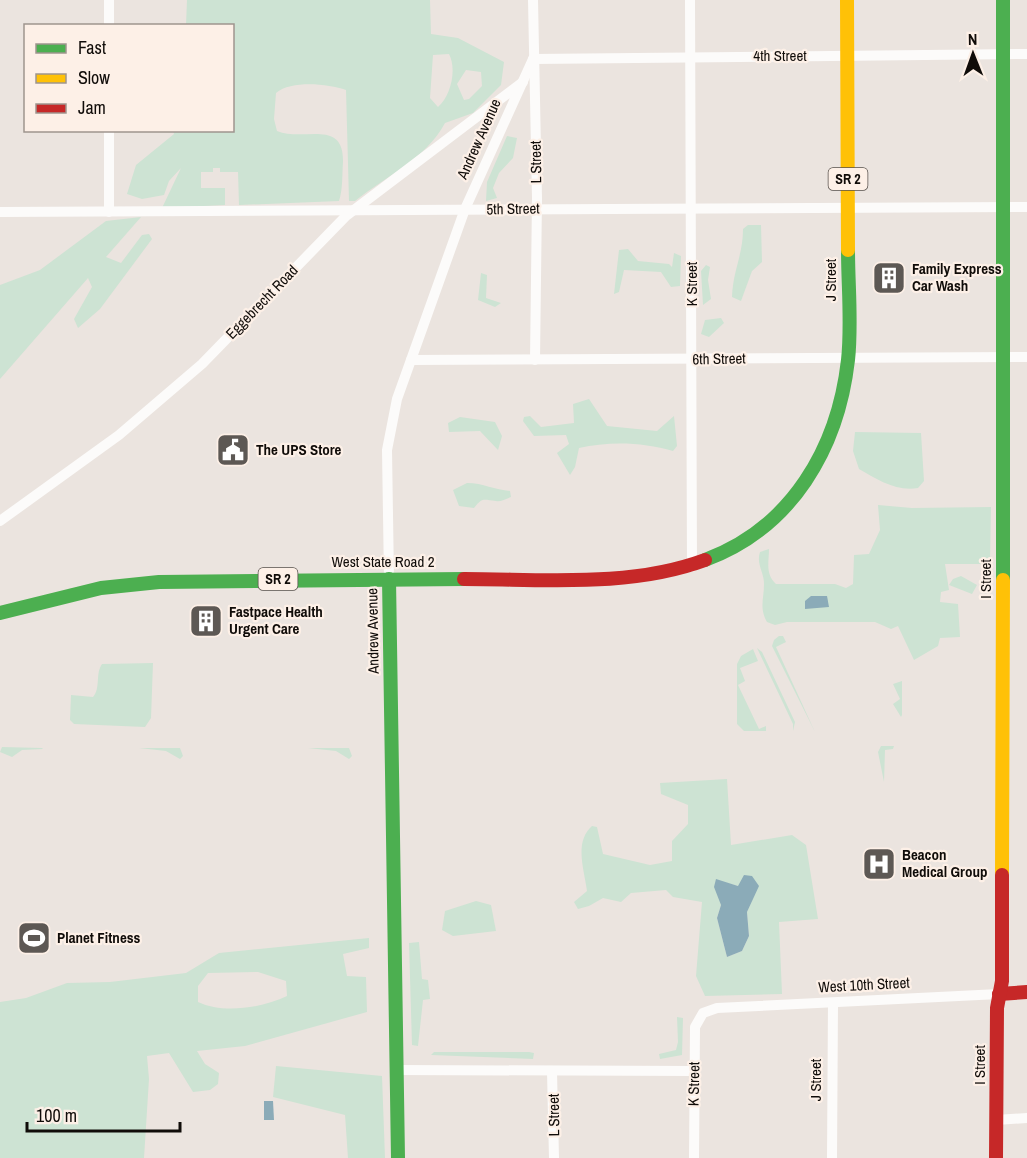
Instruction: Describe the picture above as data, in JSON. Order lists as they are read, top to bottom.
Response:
{
  "streets": {
    "street": [
      "4th Street",
      "Andrew Avenue",
      "L Street",
      "SR 2",
      "5th Street",
      "J Street",
      "K Street",
      "Eggebrecht Road",
      "6th Street",
      "West State Road 2",
      "I Street",
      "West 10th Street"
    ]
  },
  "crossings": [
    ["4th Street", "Andrew Avenue"],
    ["4th Street", "L Street"],
    ["4th Street", "J Street"],
    ["4th Street", "K Street"],
    ["4th Street", "I Street"],
    ["Andrew Avenue", "L Street"],
    ["Andrew Avenue", "5th Street"],
    ["Andrew Avenue", "Eggebrecht Road"],
    ["Andrew Avenue", "6th Street"],
    ["Andrew Avenue", "West State Road 2"],
    ["L Street", "5th Street"],
    ["L Street", "6th Street"],
    ["5th Street", "J Street"],
    ["5th Street", "K Street"],
    ["5th Street", "Eggebrecht Road"],
    ["5th Street", "I Street"],
    ["J Street", "6th Street"],
    ["J Street", "West State Road 2"],
    ["J Street", "West 10th Street"],
    ["K Street", "6th Street"],
    ["K Street", "West State Road 2"],
    ["K Street", "West 10th Street"],
    ["6th Street", "I Street"],
    ["I Street", "West 10th Street"]
  ],
  "places": {
    "building": ["Family Express Car Wash", "Fastpace Health Urgent Care"],
    "public building": ["The UPS Store"],
    "hospital": ["Beacon Medical Group"],
    "sports": ["Planet Fitness"]
  },
  "legend": ["Fast", "Slow", "Jam"],
  "scale_bar": "100 m",
  "north": "top"
}
